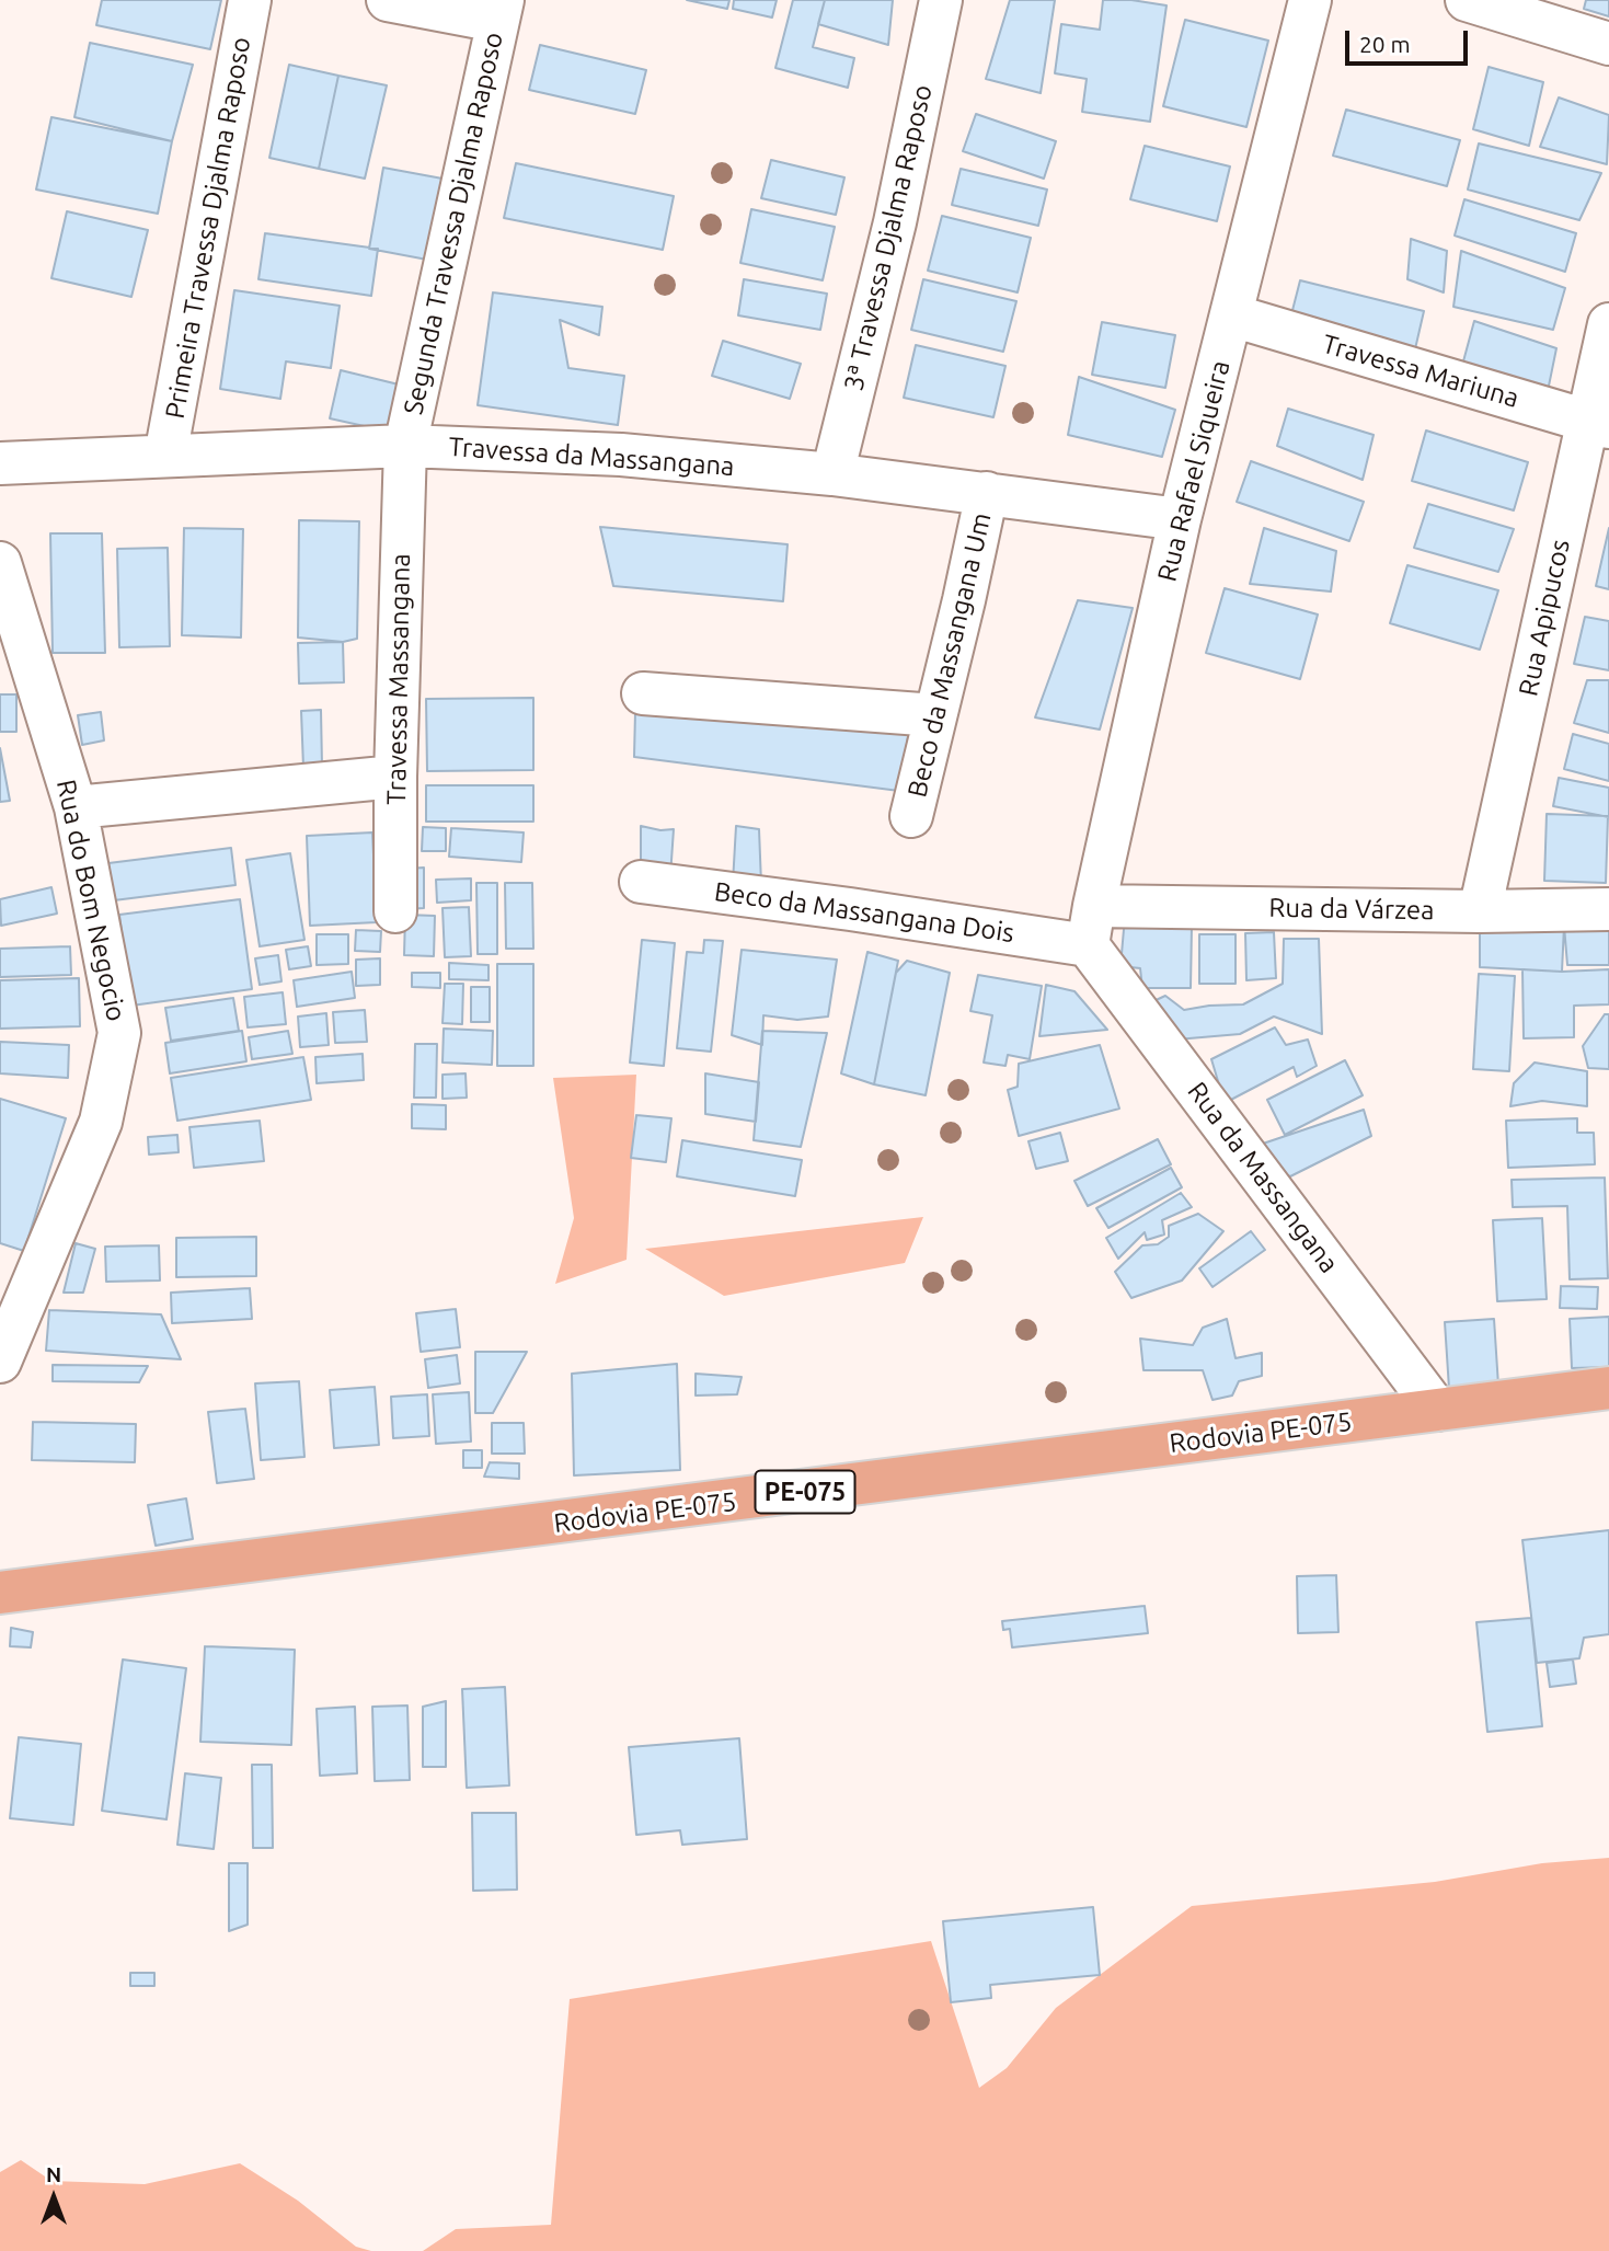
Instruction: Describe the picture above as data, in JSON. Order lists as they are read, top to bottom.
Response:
{
  "streets": {
    "main road": ["Rodovia PE-075", "PE-075"],
    "street": [
      "Segunda Travessa Djalma Raposo",
      "Primeira Travessa Djalma Raposo",
      "3ª Travessa Djalma Raposo",
      "Travessa Mariuna",
      "Travessa da Massangana",
      "Rua Rafael Siqueira",
      "Rua Apipucos",
      "Beco da Massangana Um",
      "Travessa Massangana",
      "Rua do Bom Negocio",
      "Rua da Várzea",
      "Beco da Massangana Dois",
      "Rua da Massangana"
    ]
  },
  "crossings": [
    ["Segunda Travessa Djalma Raposo", "Travessa da Massangana"],
    ["Segunda Travessa Djalma Raposo", "Travessa Massangana"],
    ["Primeira Travessa Djalma Raposo", "Travessa da Massangana"],
    ["3ª Travessa Djalma Raposo", "Travessa da Massangana"],
    ["Travessa Mariuna", "Rua Rafael Siqueira"],
    ["Travessa Mariuna", "Rua Apipucos"],
    ["Travessa da Massangana", "Rua Rafael Siqueira"],
    ["Travessa da Massangana", "Beco da Massangana Um"],
    ["Travessa da Massangana", "Travessa Massangana"],
    ["Rua Rafael Siqueira", "Rua da Várzea"],
    ["Rua Rafael Siqueira", "Beco da Massangana Dois"],
    ["Rua Rafael Siqueira", "Rua da Massangana"],
    ["Rua Apipucos", "Rua da Várzea"],
    ["Rua da Várzea", "Beco da Massangana Dois"],
    ["Rua da Várzea", "Rua da Massangana"],
    ["Beco da Massangana Dois", "Rua da Massangana"],
    ["Rua da Massangana", "Rodovia PE-075"]
  ],
  "scale_bar": "20 m",
  "north": "top"
}
